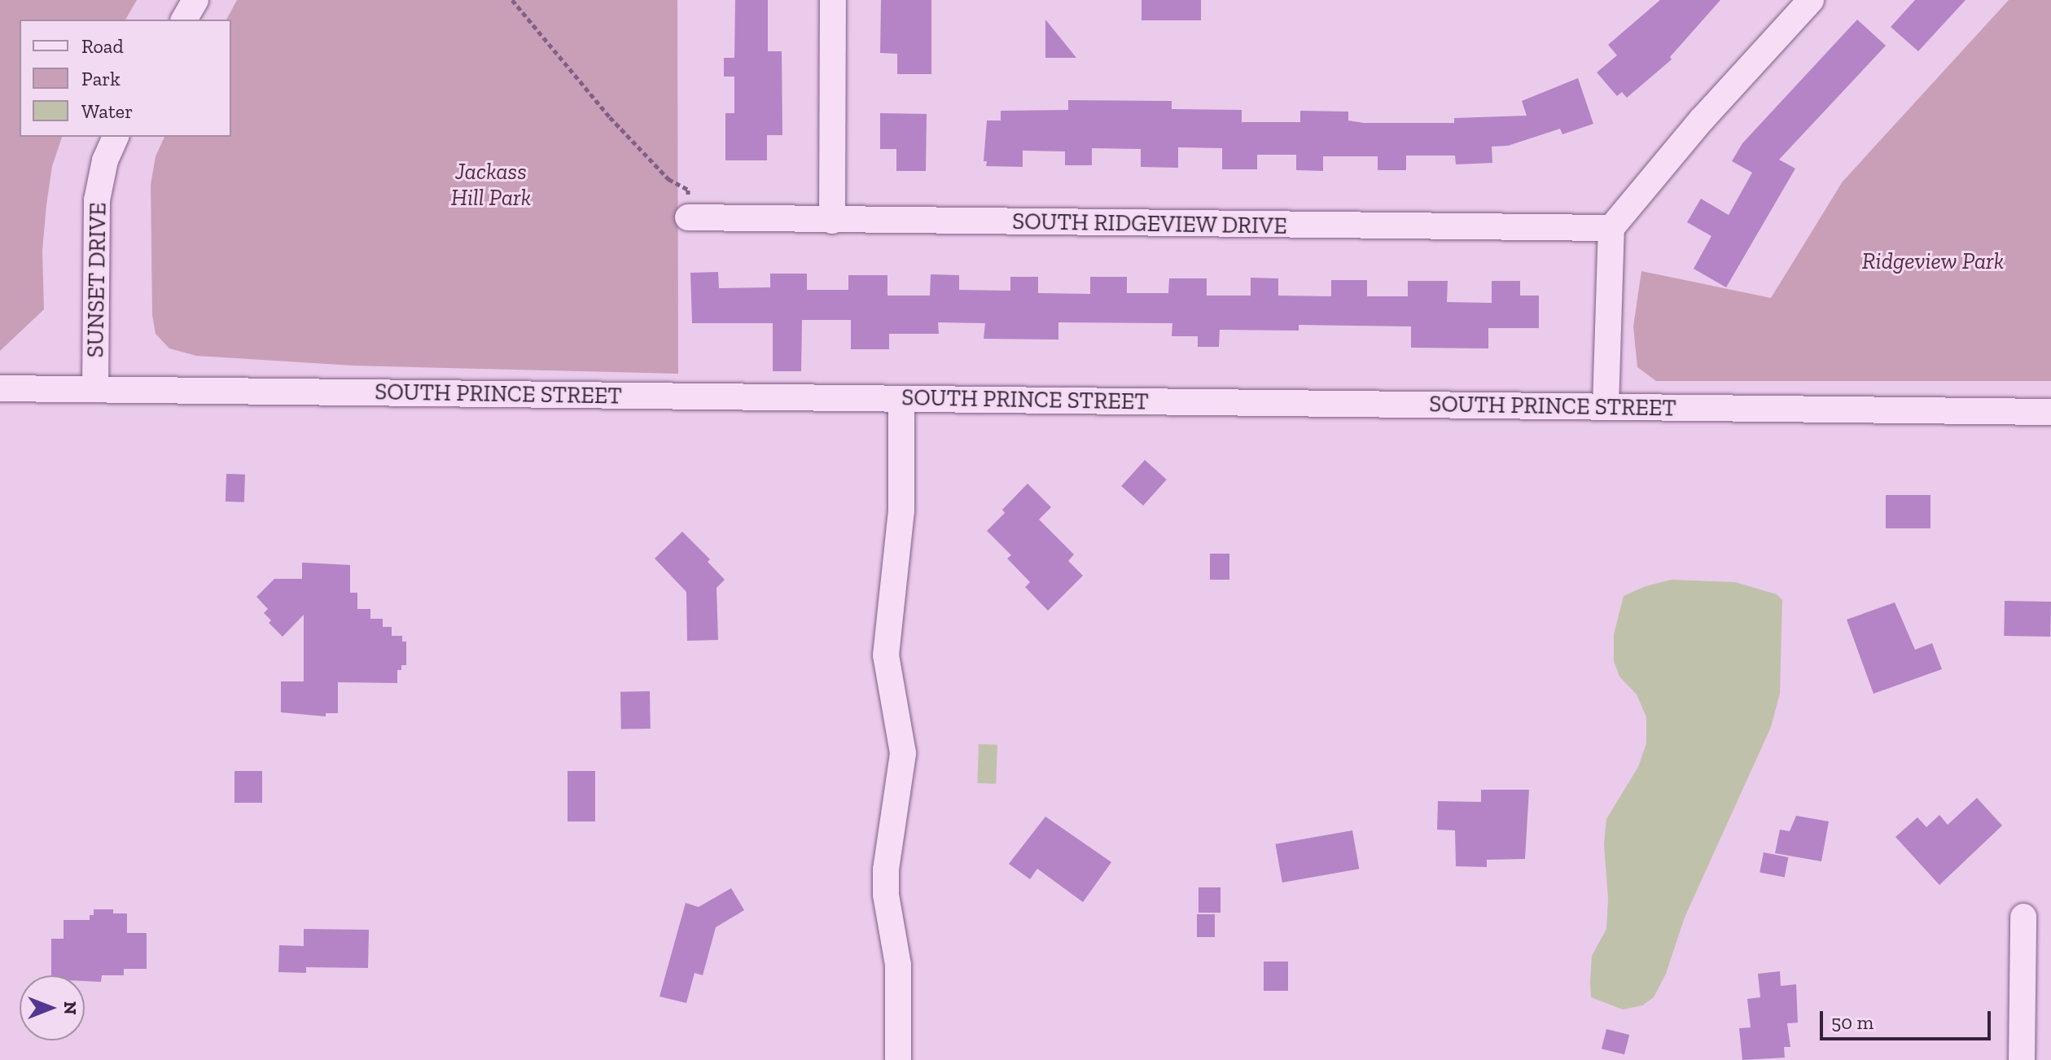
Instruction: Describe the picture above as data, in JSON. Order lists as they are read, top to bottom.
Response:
{
  "streets": {
    "street": ["SOUTH RIDGEVIEW DRIVE", "SUNSET DRIVE", "SOUTH PRINCE STREET"]
  },
  "crossings": [
    ["SUNSET DRIVE", "SOUTH PRINCE STREET"]
  ],
  "parks": ["Jackass Hill Park", "Ridgeview Park"],
  "legend": ["Road", "Park", "Water"],
  "scale_bar": "50 m",
  "north": "right"
}
